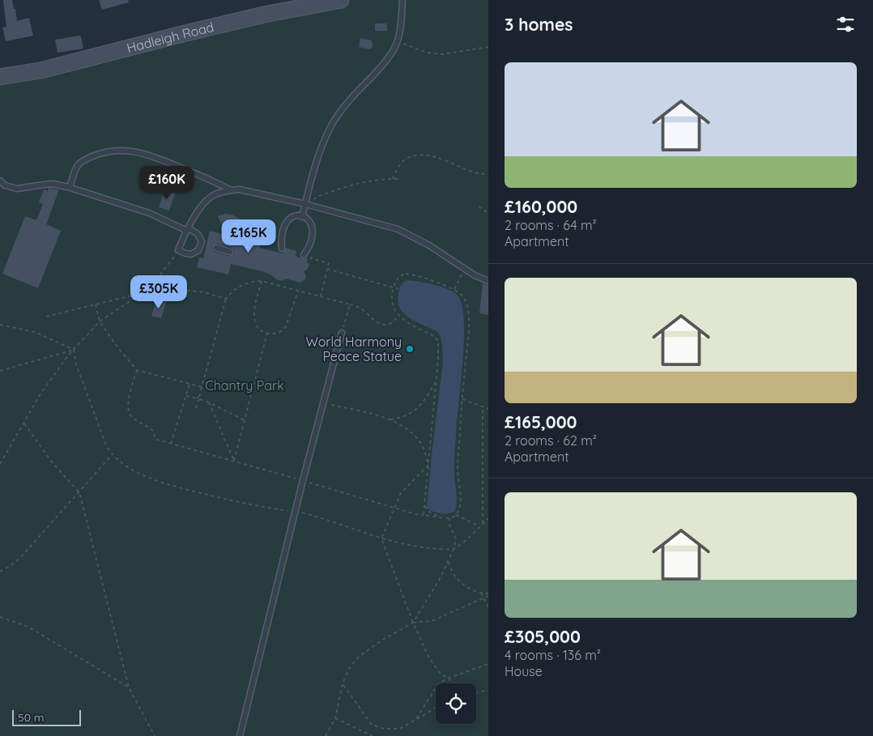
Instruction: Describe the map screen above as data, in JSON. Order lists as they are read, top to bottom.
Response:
{
  "streets": {
    "street": ["Hadleigh Road"]
  },
  "parks": ["Chantry Park"],
  "places": ["World Harmony Peace Statue"],
  "scale_bar": "50 m",
  "page": {
    "heading": "3 homes",
    "list": [
      {
        "name": "£160,000",
        "note": "2 rooms · 64 m² · Apartment"
      },
      {
        "name": "£165,000",
        "note": "2 rooms · 62 m² · Apartment"
      },
      {
        "name": "£305,000",
        "note": "4 rooms · 136 m² · House"
      }
    ],
    "price": ["£160K", "£165K", "£305K"],
    "scale": "50 m"
  }
}
